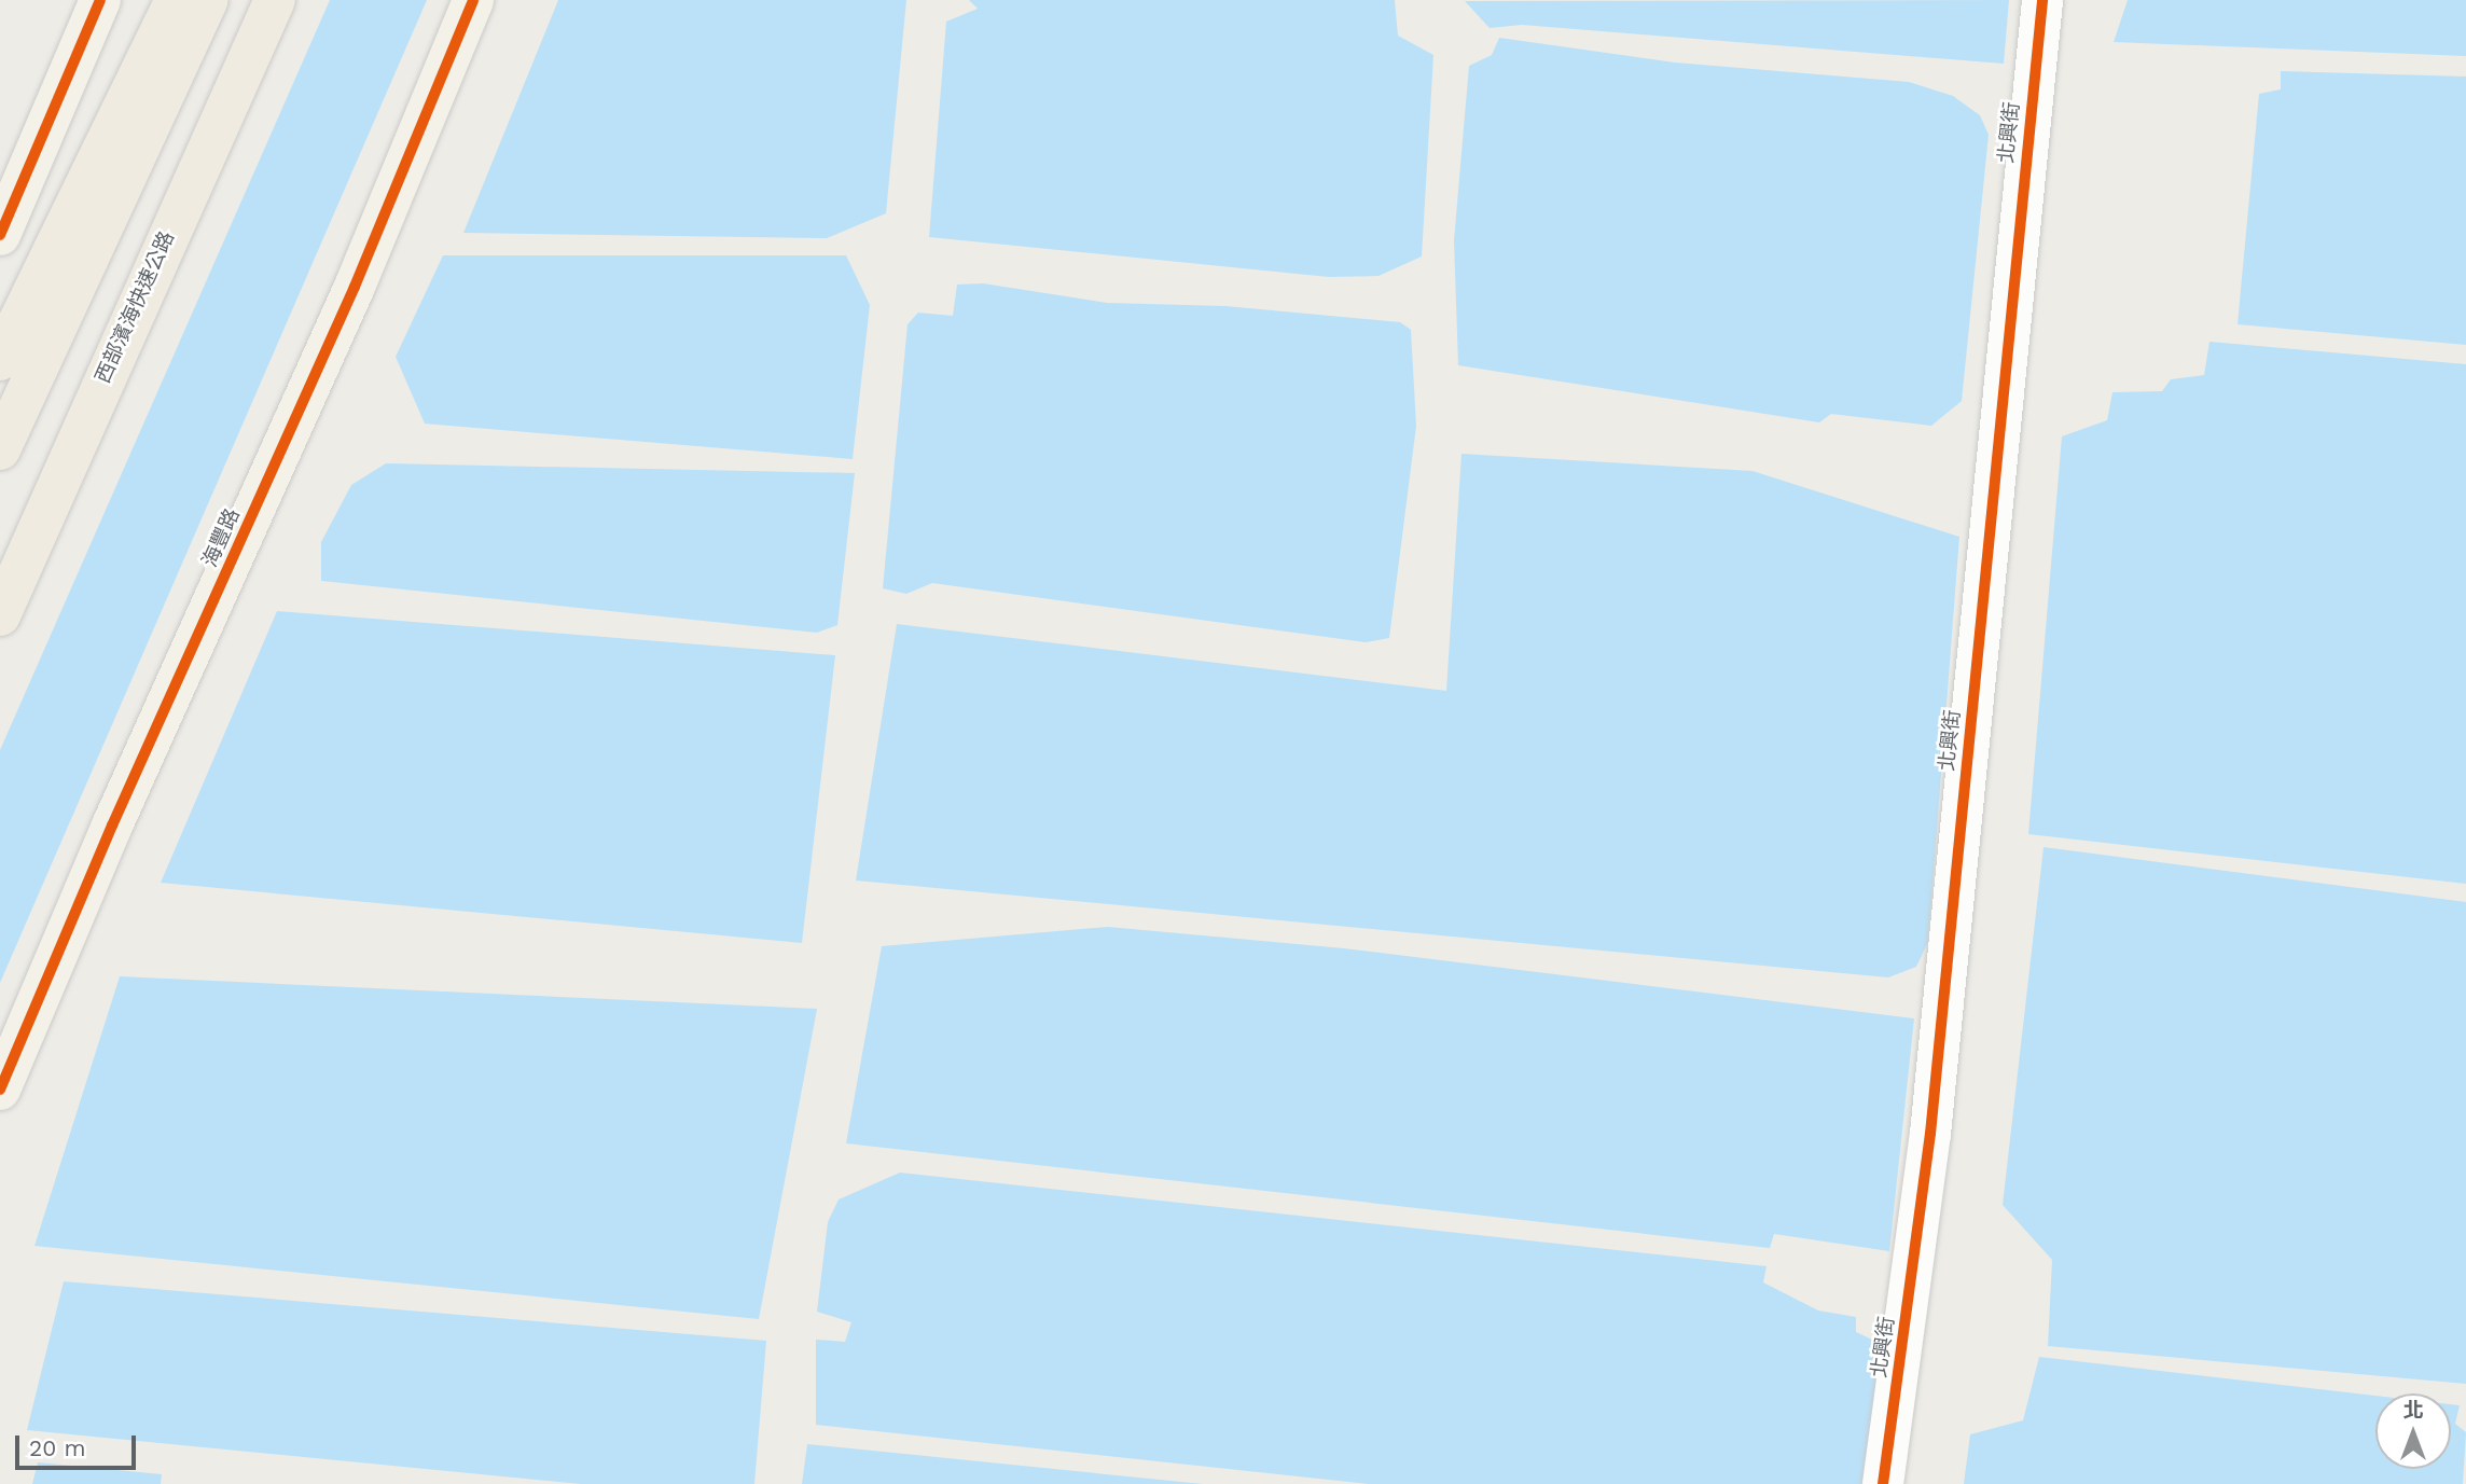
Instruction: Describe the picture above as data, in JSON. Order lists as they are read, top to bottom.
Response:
{
  "streets": {
    "highway": ["西部濱海快速公路"],
    "main road": ["海豐路"],
    "street": ["北興街"]
  },
  "scale_bar": "20 m",
  "north": "top"
}
